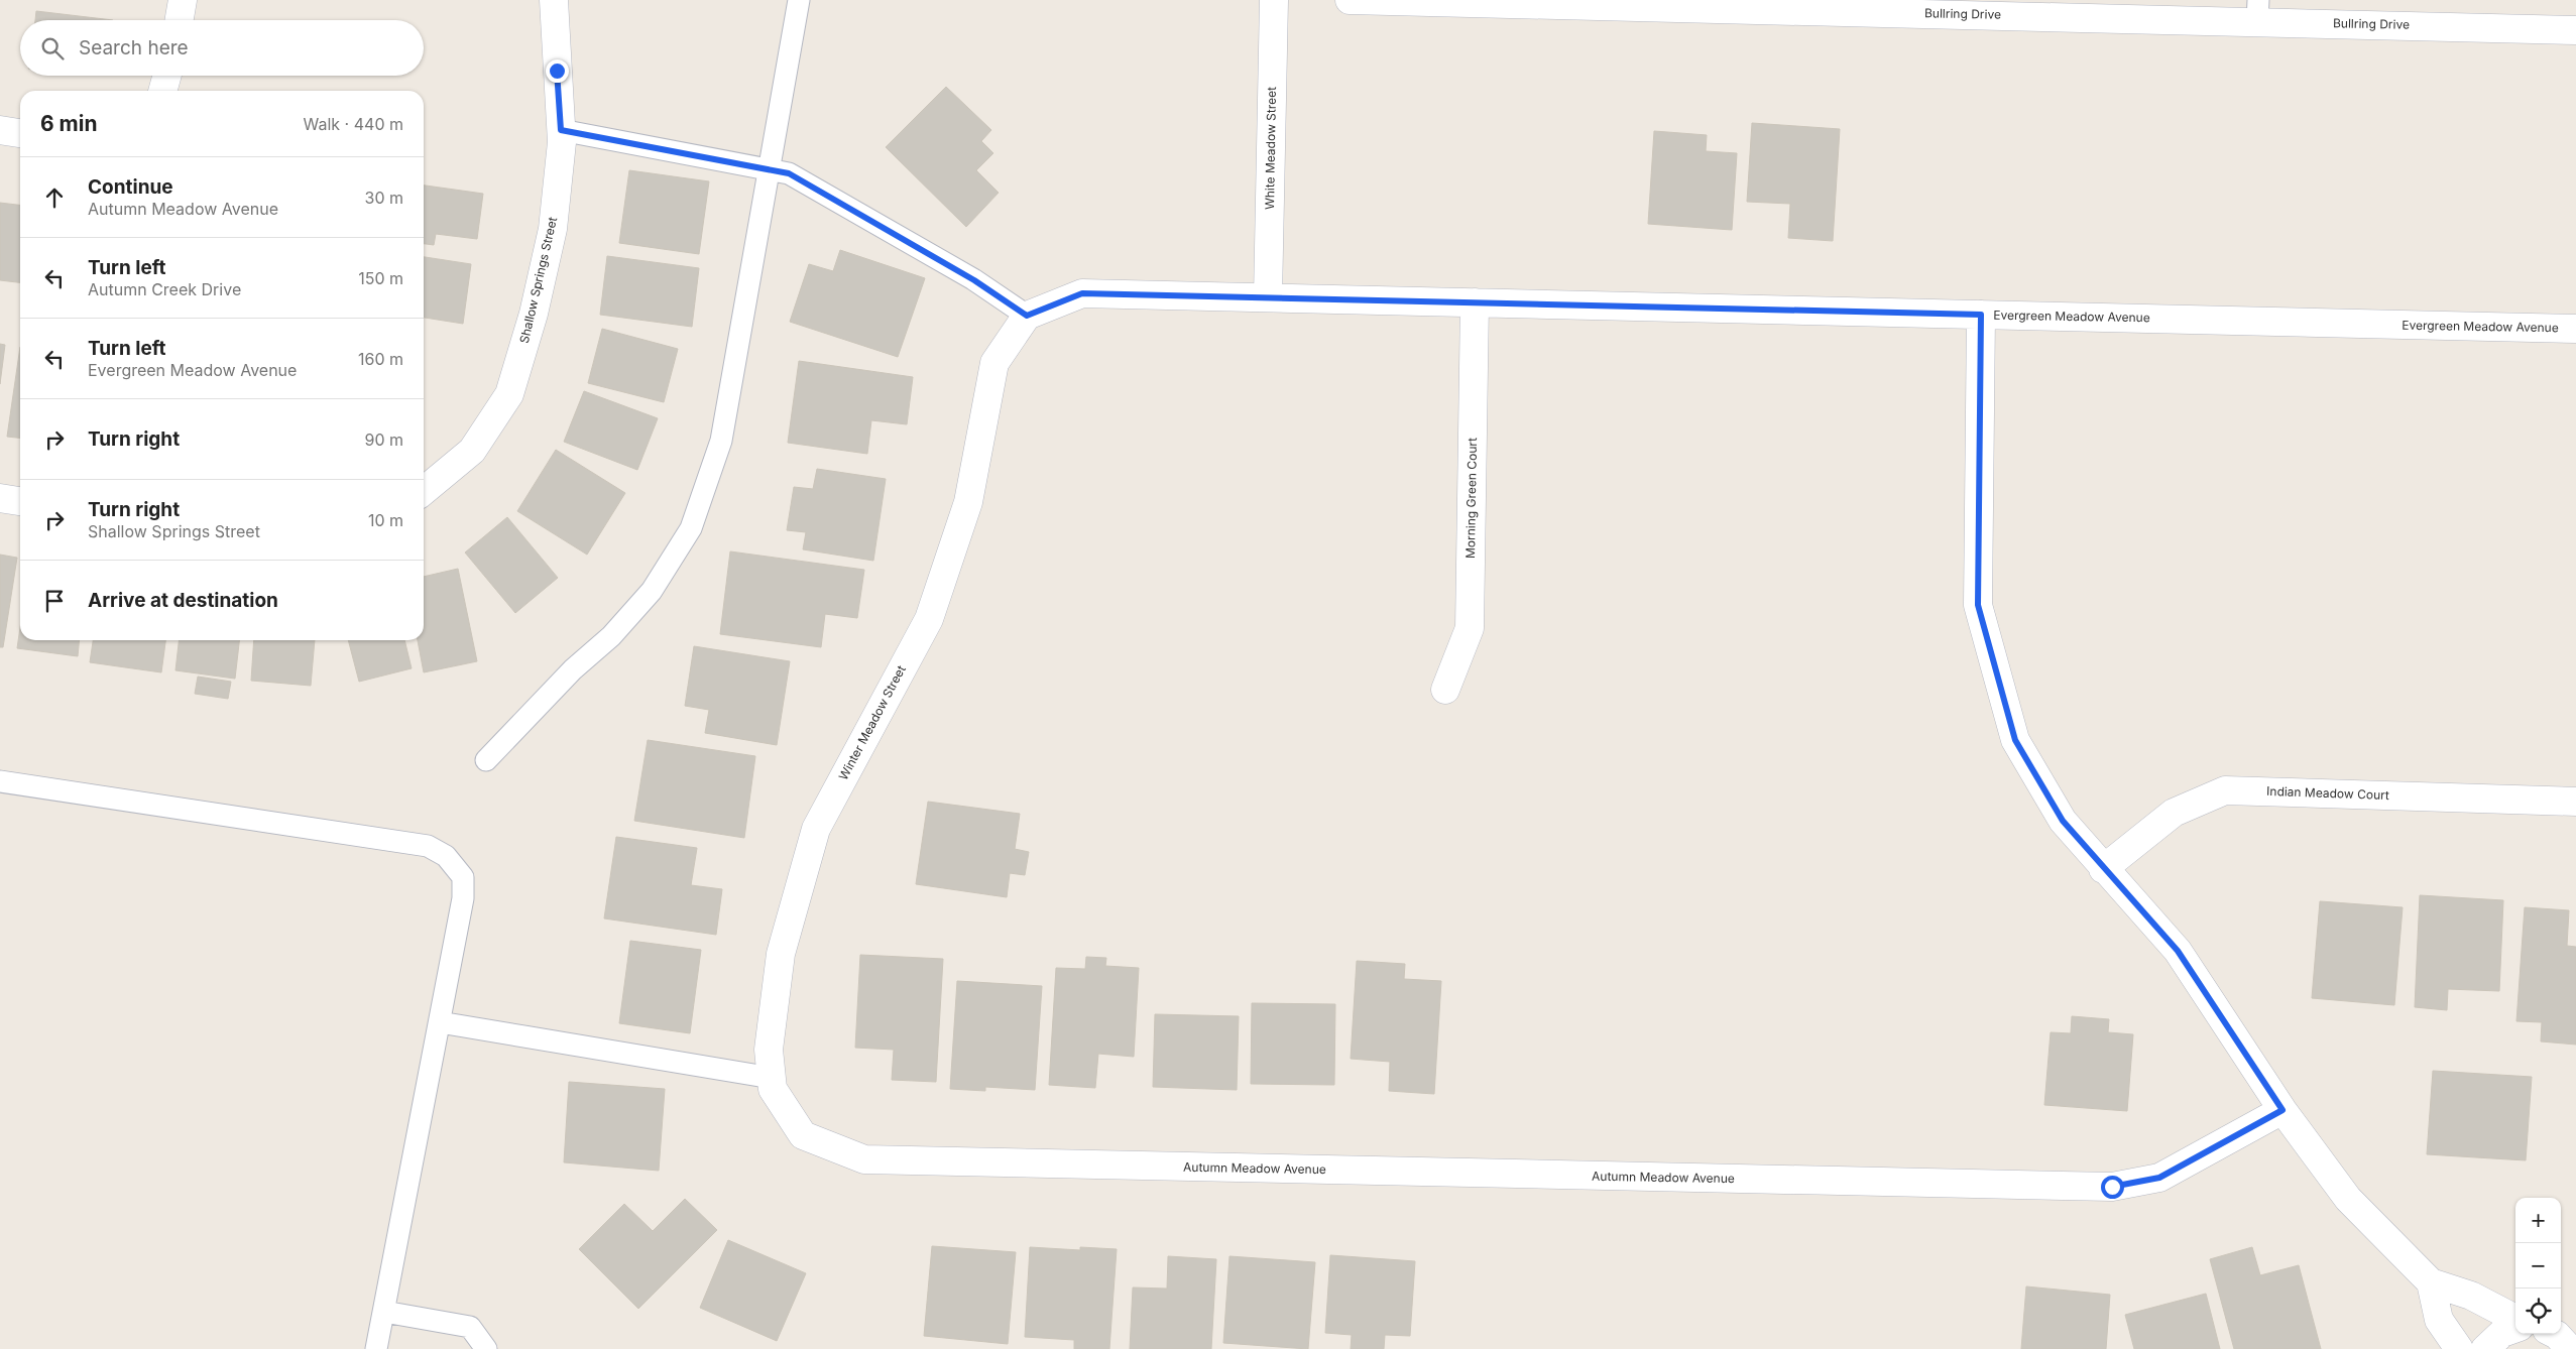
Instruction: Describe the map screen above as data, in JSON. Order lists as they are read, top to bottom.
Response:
{
  "streets": {
    "street": [
      "Bullring Drive",
      "White Meadow Street",
      "Shallow Springs Street",
      "Evergreen Meadow Avenue",
      "Morning Green Court",
      "Winter Meadow Street",
      "Indian Meadow Court",
      "Autumn Meadow Avenue"
    ]
  },
  "crossings": [
    ["White Meadow Street", "Evergreen Meadow Avenue"],
    ["Evergreen Meadow Avenue", "Morning Green Court"],
    ["Evergreen Meadow Avenue", "Winter Meadow Street"],
    ["Winter Meadow Street", "Autumn Meadow Avenue"]
  ],
  "page": {
    "search": "Search here",
    "heading": ["6 min", "Walk · 440 m"],
    "list": [
      ["Continue", "Autumn Meadow Avenue", "30 m"],
      ["Turn left", "Autumn Creek Drive", "150 m"],
      ["Turn left", "Evergreen Meadow Avenue", "160 m"],
      ["Turn right", "90 m"],
      ["Turn right", "Shallow Springs Street", "10 m"],
      "Arrive at destination"
    ],
    "map_buttons": ["+", "−"]
  }
}
